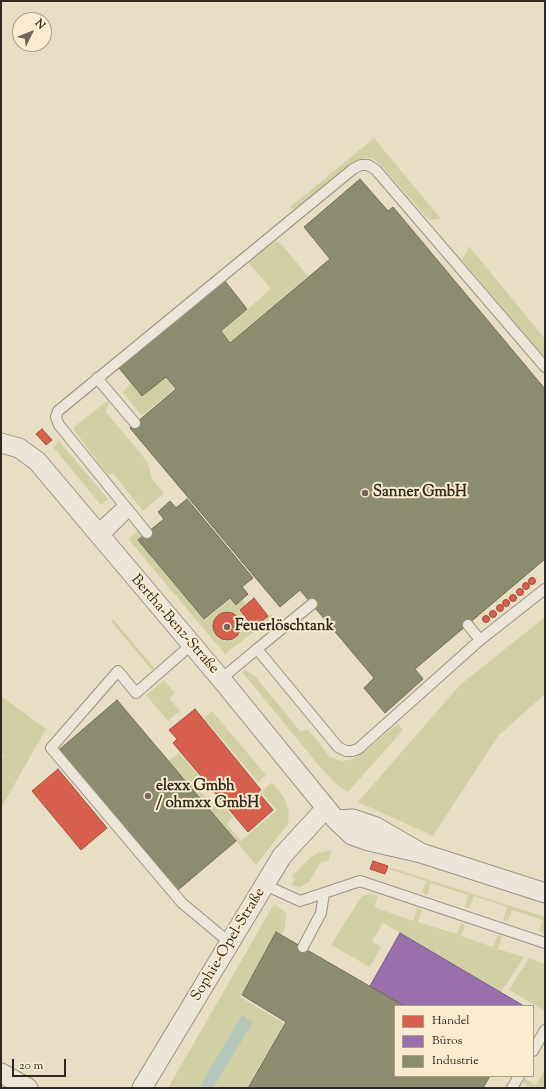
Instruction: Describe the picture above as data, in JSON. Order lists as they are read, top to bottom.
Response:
{
  "streets": {
    "street": ["Bertha-Benz-Straße", "Sophie-Opel-Straße"]
  },
  "crossings": [
    ["Bertha-Benz-Straße", "Sophie-Opel-Straße"]
  ],
  "places": ["Sanner GmbH", "Feuerlöschtank", "elexx Gmbh / ohmxx GmbH"],
  "legend": ["Handel", "Büros", "Industrie"],
  "scale_bar": "20 m",
  "north": "top right"
}
